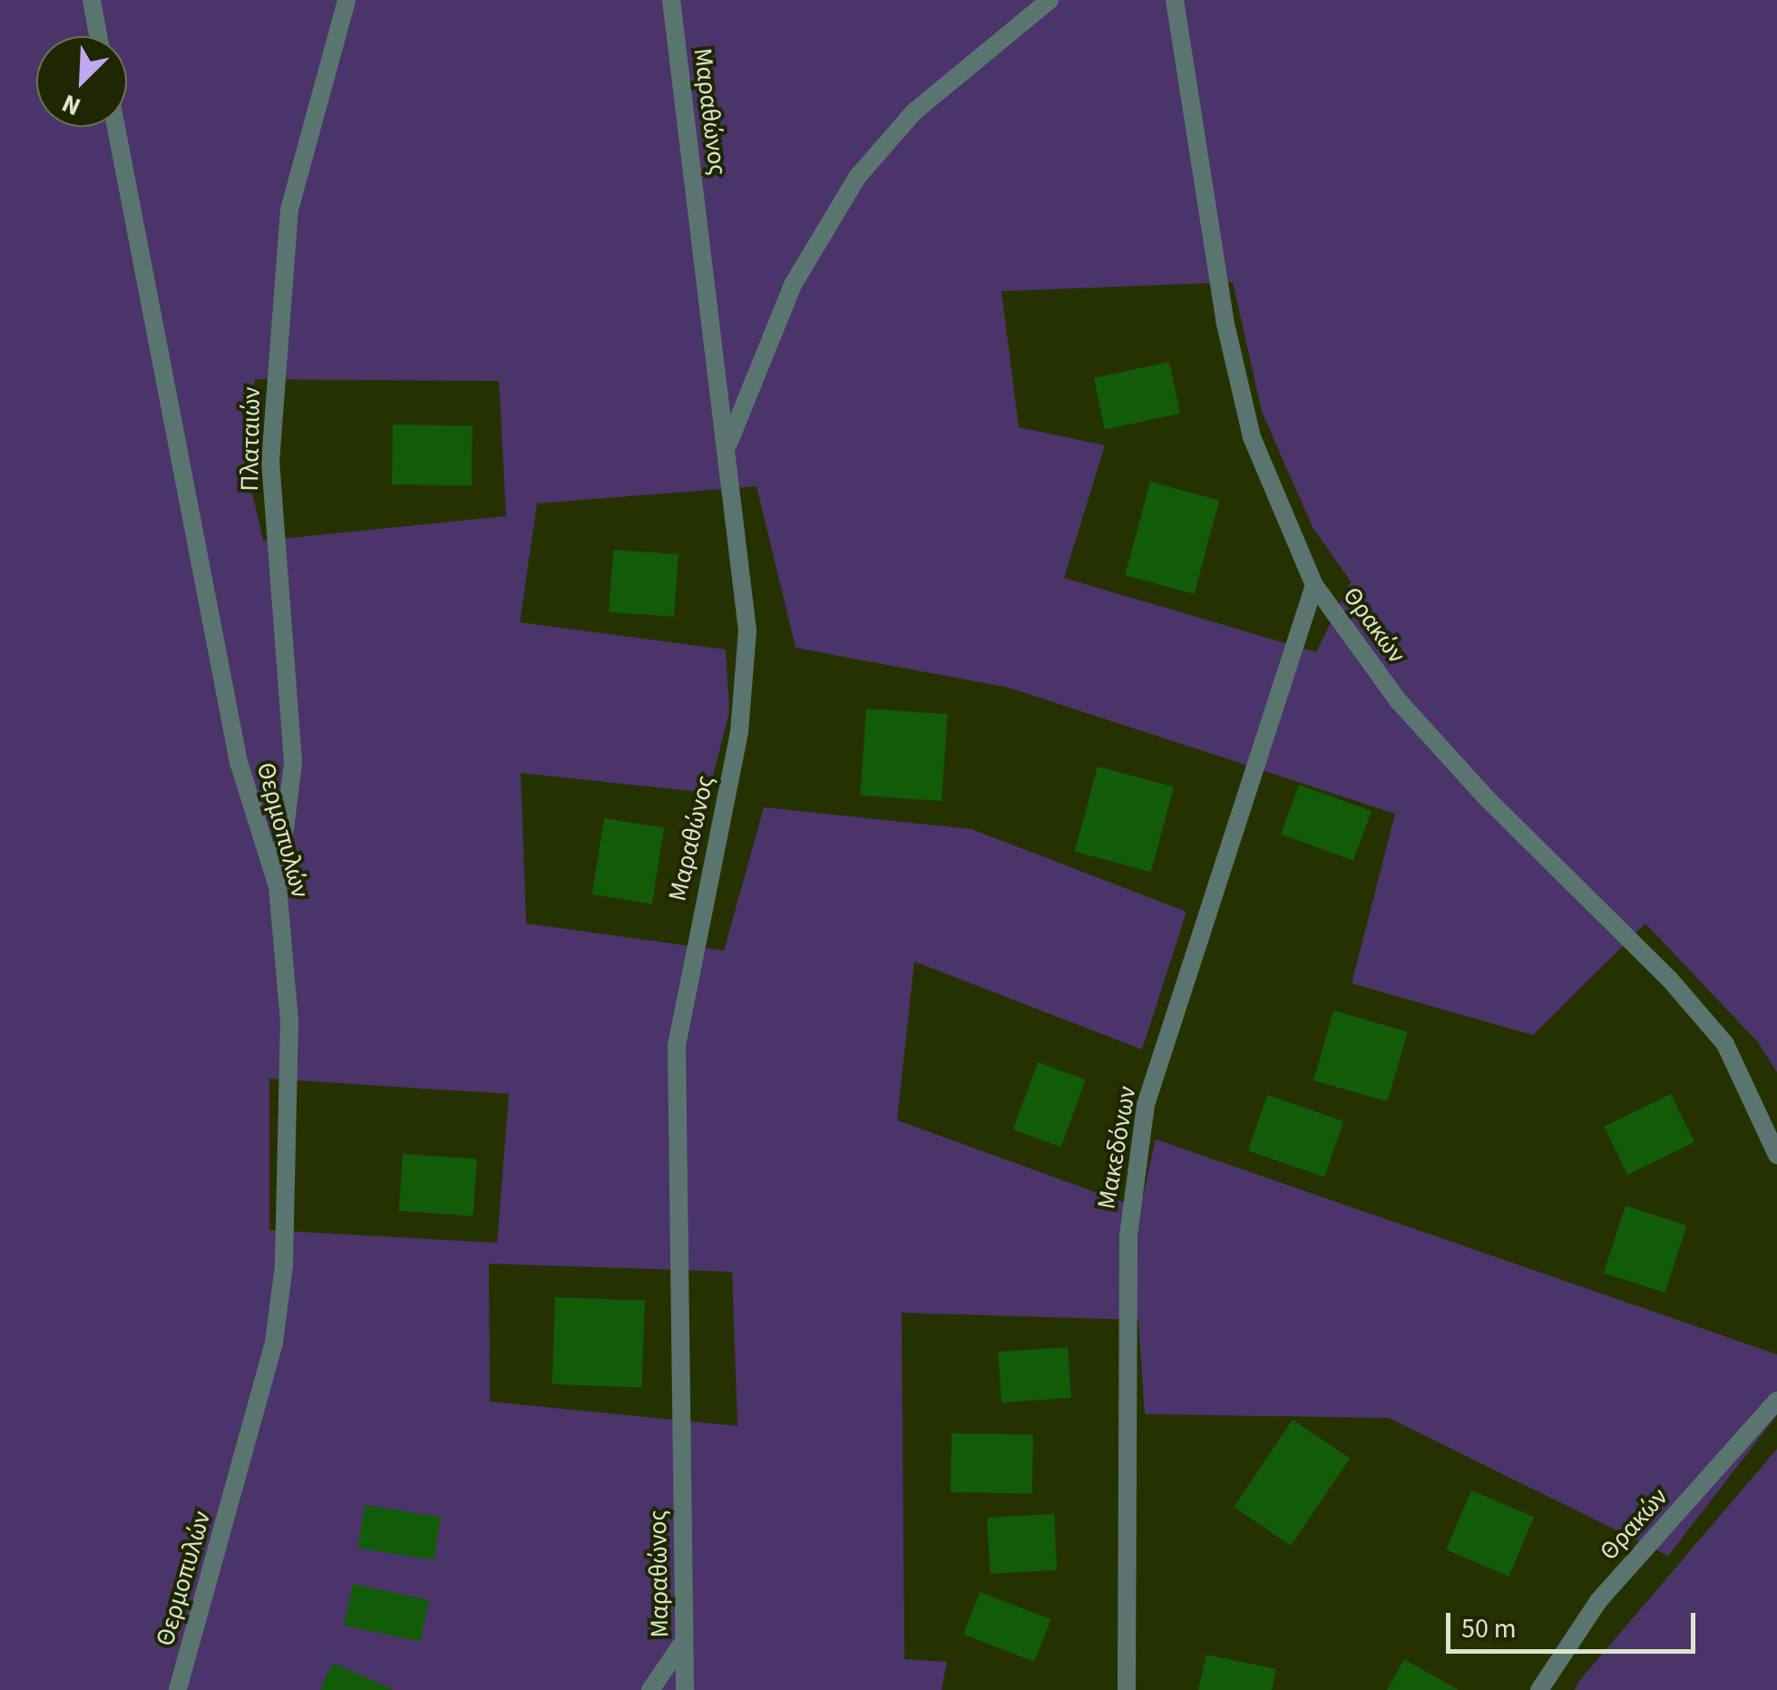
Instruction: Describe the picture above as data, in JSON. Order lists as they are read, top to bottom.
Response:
{
  "streets": {
    "street": [
      "Μαραθώνος",
      "Πλαταιών",
      "Θρακών",
      "Θερμοπυλών",
      "Μακεδόνων"
    ]
  },
  "crossings": [
    ["Πλαταιών", "Θερμοπυλών"],
    ["Θρακών", "Μακεδόνων"]
  ],
  "scale_bar": "50 m",
  "north": "bottom left"
}
